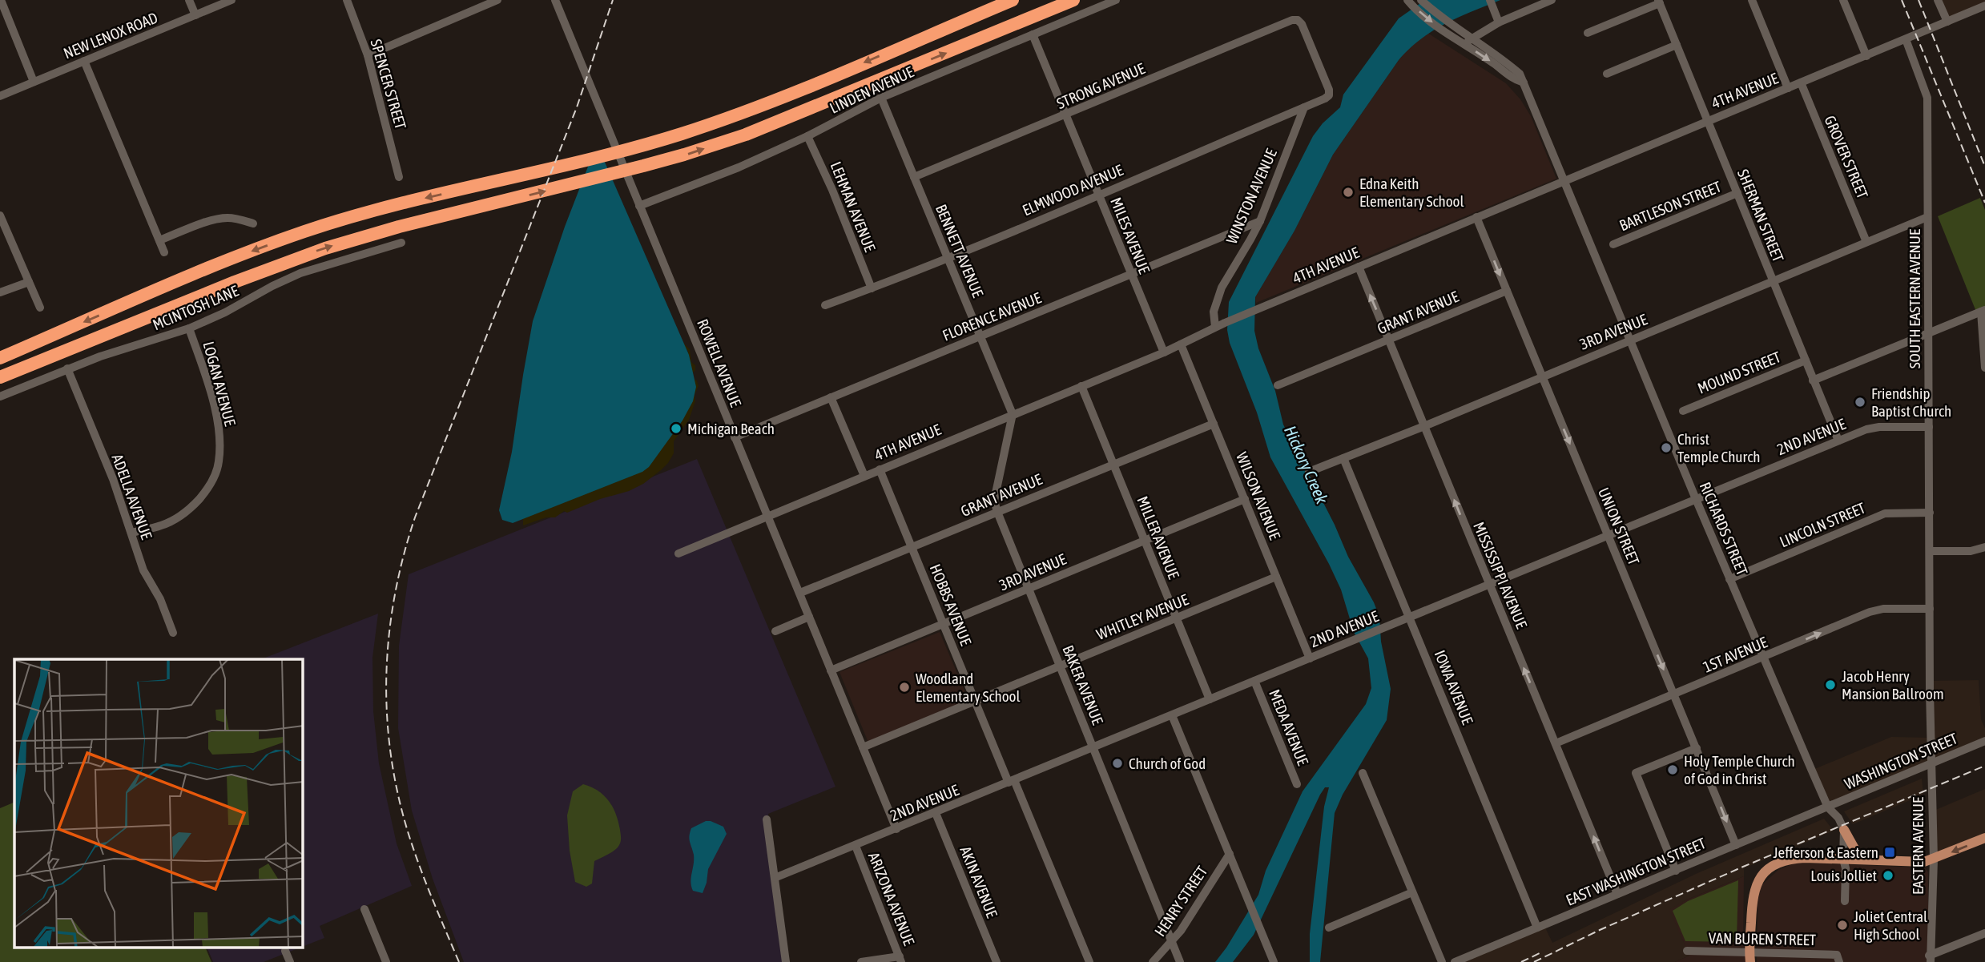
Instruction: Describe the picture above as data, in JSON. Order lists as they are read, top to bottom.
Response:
{
  "streets": {
    "street": [
      "NEW LENOX ROAD",
      "SPENCER STREET",
      "STRONG AVENUE",
      "LINDEN AVENUE",
      "4TH AVENUE",
      "GROVER STREET",
      "ELMWOOD AVENUE",
      "WINSTON AVENUE",
      "BARTLESON STREET",
      "LEHMAN AVENUE",
      "SHERMAN STREET",
      "MILES AVENUE",
      "BENNETT AVENUE",
      "SOUTH EASTERN AVENUE",
      "MCINTOSH LANE",
      "GRANT AVENUE",
      "FLORENCE AVENUE",
      "3RD AVENUE",
      "ROWELL AVENUE",
      "MOUND STREET",
      "LOGAN AVENUE",
      "2ND AVENUE",
      "WILSON AVENUE",
      "ADELLA AVENUE",
      "LINCOLN STREET",
      "UNION STREET",
      "RICHARDS STREET",
      "MILLER AVENUE",
      "MISSISSIPPI AVENUE",
      "HOBBS AVENUE",
      "WHITLEY AVENUE",
      "1ST AVENUE",
      "BAKER AVENUE",
      "IOWA AVENUE",
      "MEDA AVENUE",
      "WASHINGTON STREET",
      "EASTERN AVENUE",
      "EAST WASHINGTON STREET",
      "AKIN AVENUE",
      "ARIZONA AVENUE",
      "HENRY STREET",
      "VAN BUREN STREET"
    ]
  },
  "crossings": [
    ["STRONG AVENUE", "ELMWOOD AVENUE"],
    ["STRONG AVENUE", "MILES AVENUE"],
    ["STRONG AVENUE", "BENNETT AVENUE"],
    ["LINDEN AVENUE", "LEHMAN AVENUE"],
    ["LINDEN AVENUE", "MILES AVENUE"],
    ["LINDEN AVENUE", "BENNETT AVENUE"],
    ["LINDEN AVENUE", "ROWELL AVENUE"],
    ["4TH AVENUE", "GROVER STREET"],
    ["4TH AVENUE", "WINSTON AVENUE"],
    ["4TH AVENUE", "SHERMAN STREET"],
    ["4TH AVENUE", "MILES AVENUE"],
    ["4TH AVENUE", "BENNETT AVENUE"],
    ["4TH AVENUE", "SOUTH EASTERN AVENUE"],
    ["4TH AVENUE", "ROWELL AVENUE"],
    ["4TH AVENUE", "WILSON AVENUE"],
    ["4TH AVENUE", "UNION STREET"],
    ["4TH AVENUE", "RICHARDS STREET"],
    ["4TH AVENUE", "MILLER AVENUE"],
    ["4TH AVENUE", "MISSISSIPPI AVENUE"],
    ["4TH AVENUE", "HOBBS AVENUE"],
    ["4TH AVENUE", "BAKER AVENUE"],
    ["GROVER STREET", "3RD AVENUE"],
    ["ELMWOOD AVENUE", "WINSTON AVENUE"],
    ["ELMWOOD AVENUE", "LEHMAN AVENUE"],
    ["ELMWOOD AVENUE", "MILES AVENUE"],
    ["ELMWOOD AVENUE", "BENNETT AVENUE"],
    ["WINSTON AVENUE", "FLORENCE AVENUE"],
    ["BARTLESON STREET", "SHERMAN STREET"],
    ["SHERMAN STREET", "3RD AVENUE"],
    ["SHERMAN STREET", "MOUND STREET"],
    ["SHERMAN STREET", "2ND AVENUE"],
    ["MILES AVENUE", "FLORENCE AVENUE"],
    ["BENNETT AVENUE", "FLORENCE AVENUE"],
    ["BENNETT AVENUE", "BAKER AVENUE"],
    ["SOUTH EASTERN AVENUE", "3RD AVENUE"],
    ["SOUTH EASTERN AVENUE", "2ND AVENUE"],
    ["SOUTH EASTERN AVENUE", "LINCOLN STREET"],
    ["SOUTH EASTERN AVENUE", "1ST AVENUE"],
    ["SOUTH EASTERN AVENUE", "WASHINGTON STREET"],
    ["SOUTH EASTERN AVENUE", "EASTERN AVENUE"],
    ["MCINTOSH LANE", "LOGAN AVENUE"],
    ["MCINTOSH LANE", "ADELLA AVENUE"],
    ["GRANT AVENUE", "ROWELL AVENUE"],
    ["GRANT AVENUE", "WILSON AVENUE"],
    ["GRANT AVENUE", "UNION STREET"],
    ["GRANT AVENUE", "MILLER AVENUE"],
    ["GRANT AVENUE", "MISSISSIPPI AVENUE"],
    ["GRANT AVENUE", "HOBBS AVENUE"],
    ["GRANT AVENUE", "BAKER AVENUE"],
    ["FLORENCE AVENUE", "ROWELL AVENUE"],
    ["3RD AVENUE", "ROWELL AVENUE"],
    ["3RD AVENUE", "WILSON AVENUE"],
    ["3RD AVENUE", "UNION STREET"],
    ["3RD AVENUE", "RICHARDS STREET"],
    ["3RD AVENUE", "MILLER AVENUE"],
    ["3RD AVENUE", "MISSISSIPPI AVENUE"],
    ["3RD AVENUE", "HOBBS AVENUE"],
    ["3RD AVENUE", "BAKER AVENUE"],
    ["3RD AVENUE", "IOWA AVENUE"],
    ["ROWELL AVENUE", "2ND AVENUE"],
    ["ROWELL AVENUE", "WHITLEY AVENUE"],
    ["LOGAN AVENUE", "ADELLA AVENUE"],
    ["2ND AVENUE", "WILSON AVENUE"],
    ["2ND AVENUE", "UNION STREET"],
    ["2ND AVENUE", "RICHARDS STREET"],
    ["2ND AVENUE", "MILLER AVENUE"],
    ["2ND AVENUE", "MISSISSIPPI AVENUE"],
    ["2ND AVENUE", "HOBBS AVENUE"],
    ["2ND AVENUE", "BAKER AVENUE"],
    ["2ND AVENUE", "IOWA AVENUE"],
    ["2ND AVENUE", "MEDA AVENUE"],
    ["2ND AVENUE", "AKIN AVENUE"],
    ["2ND AVENUE", "ARIZONA AVENUE"],
    ["WILSON AVENUE", "WHITLEY AVENUE"],
    ["LINCOLN STREET", "RICHARDS STREET"],
    ["UNION STREET", "1ST AVENUE"],
    ["UNION STREET", "EAST WASHINGTON STREET"],
    ["RICHARDS STREET", "1ST AVENUE"],
    ["RICHARDS STREET", "WASHINGTON STREET"],
    ["RICHARDS STREET", "EAST WASHINGTON STREET"],
    ["MILLER AVENUE", "WHITLEY AVENUE"],
    ["MISSISSIPPI AVENUE", "1ST AVENUE"],
    ["MISSISSIPPI AVENUE", "EAST WASHINGTON STREET"],
    ["HOBBS AVENUE", "WHITLEY AVENUE"],
    ["WHITLEY AVENUE", "BAKER AVENUE"],
    ["BAKER AVENUE", "HENRY STREET"],
    ["IOWA AVENUE", "EAST WASHINGTON STREET"],
    ["WASHINGTON STREET", "EASTERN AVENUE"],
    ["WASHINGTON STREET", "EAST WASHINGTON STREET"]
  ],
  "one_way": ["UNION STREET", "MISSISSIPPI AVENUE", "1ST AVENUE"],
  "water": ["Hickory Creek"],
  "places": {
    "other": [
      "Edna Keith Elementary School",
      "Friendship Baptist Church",
      "Michigan Beach",
      "Christ Temple Church",
      "Jacob Henry Mansion Ballroom",
      "Woodland Elementary School",
      "Church of God",
      "Holy Temple Church of God in Christ",
      "Louis Jolliet",
      "Joliet Central High School"
    ],
    "transit": ["Jefferson & Eastern"]
  }
}
